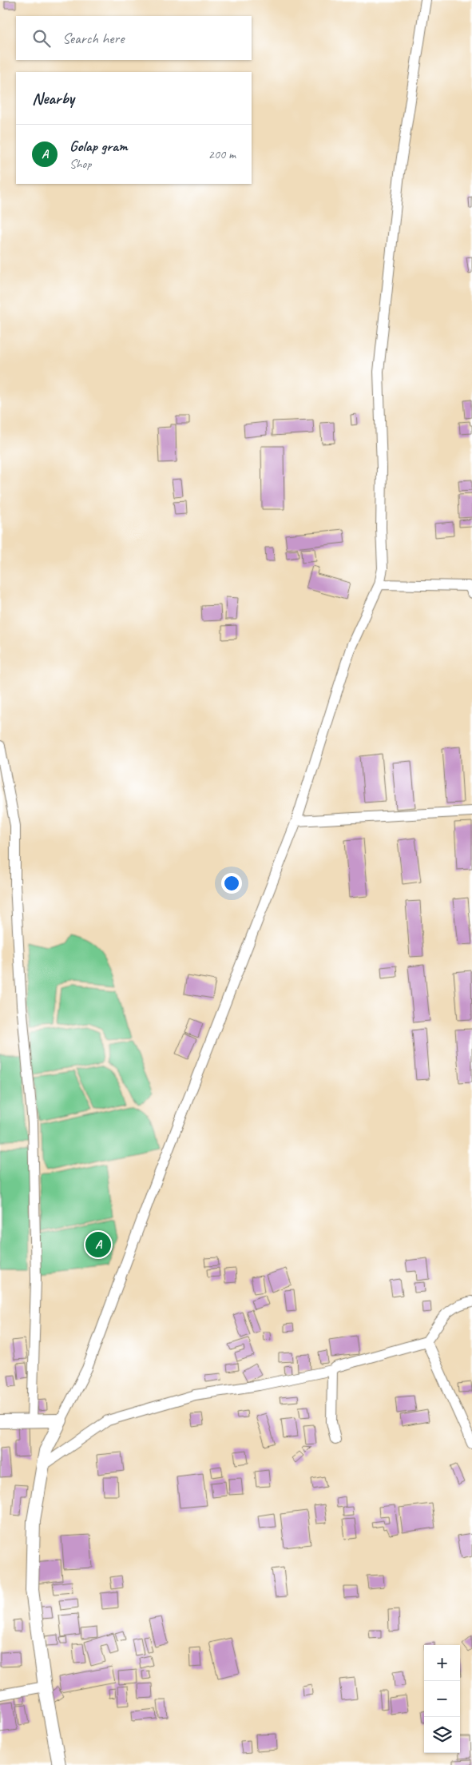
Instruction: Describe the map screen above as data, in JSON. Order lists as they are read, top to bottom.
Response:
{
  "page": {
    "search": "Search here",
    "heading": "Nearby",
    "list": [
      {
        "mark": "A",
        "name": "Golap gram",
        "note": "Shop",
        "value": "200 m"
      }
    ],
    "pins": "A",
    "map_buttons": ["+", "−"]
  }
}
